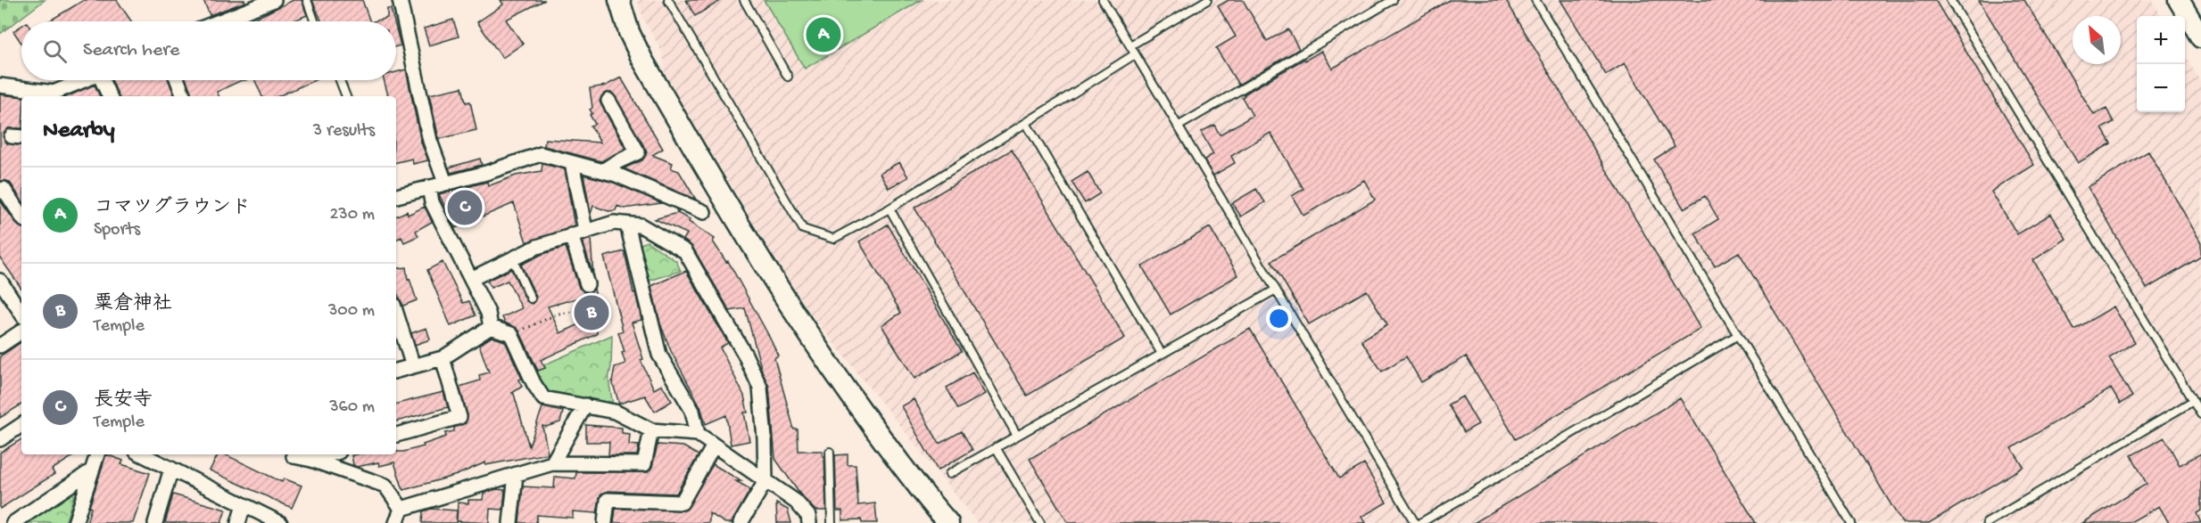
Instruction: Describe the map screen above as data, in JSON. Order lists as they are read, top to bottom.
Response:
{
  "north": "top left",
  "page": {
    "pins": ["A", "C", "B"],
    "map_buttons": ["+", "−"],
    "search": "Search here",
    "heading": ["Nearby", "3 results"],
    "list": [
      {
        "mark": "A",
        "name": "コマツグラウンド",
        "note": "Sports",
        "value": "230 m"
      },
      {
        "mark": "B",
        "name": "粟倉神社",
        "note": "Temple",
        "value": "300 m"
      },
      {
        "mark": "C",
        "name": "長安寺",
        "note": "Temple",
        "value": "360 m"
      }
    ]
  }
}
